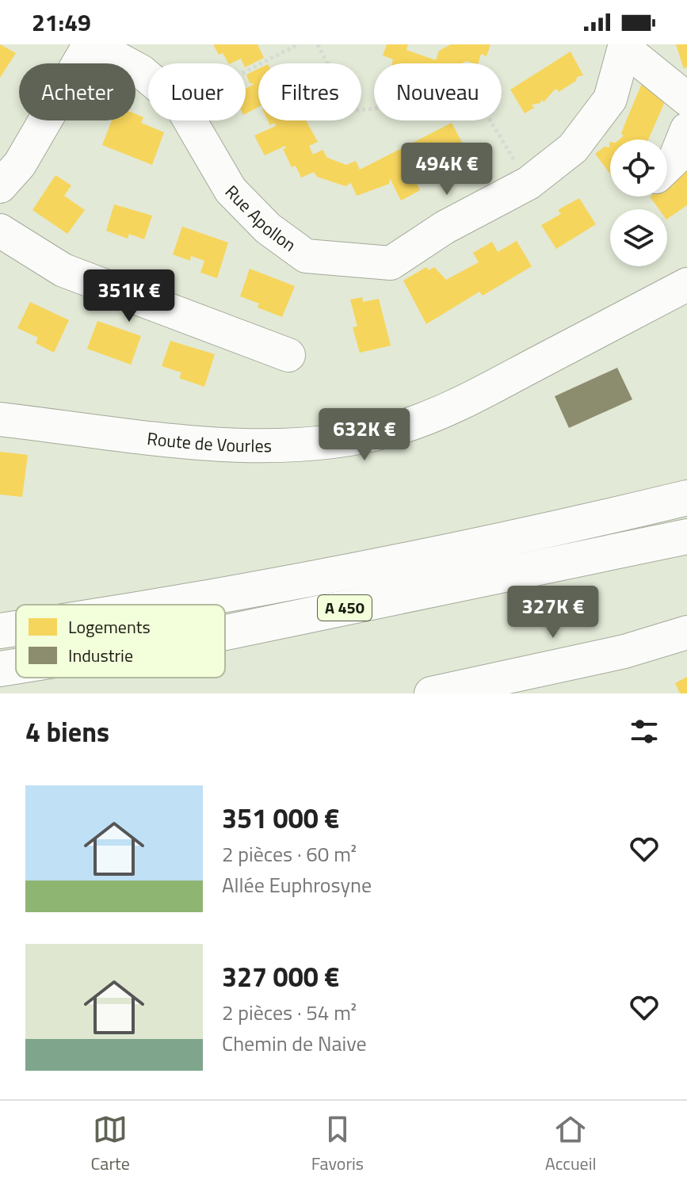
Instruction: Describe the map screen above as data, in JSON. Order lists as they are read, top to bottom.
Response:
{
  "streets": {
    "highway": ["A 450"],
    "street": ["Rue Apollon", "Route de Vourles"]
  },
  "legend": ["Logements", "Industrie"],
  "page": {
    "status": "21:49",
    "chip": [
      "Acheter",
      "Louer",
      "Filtres",
      "Nouveau"
    ],
    "price": [
      "494K €",
      "351K €",
      "632K €",
      "327K €"
    ],
    "heading": "4 biens",
    "list": [
      {
        "name": "351 000 €",
        "note": "2 pièces · 60 m² · Allée Euphrosyne"
      },
      {
        "name": "327 000 €",
        "note": "2 pièces · 54 m² · Chemin de Naive"
      }
    ],
    "tabs": ["Carte", "Favoris", "Accueil"]
  }
}
